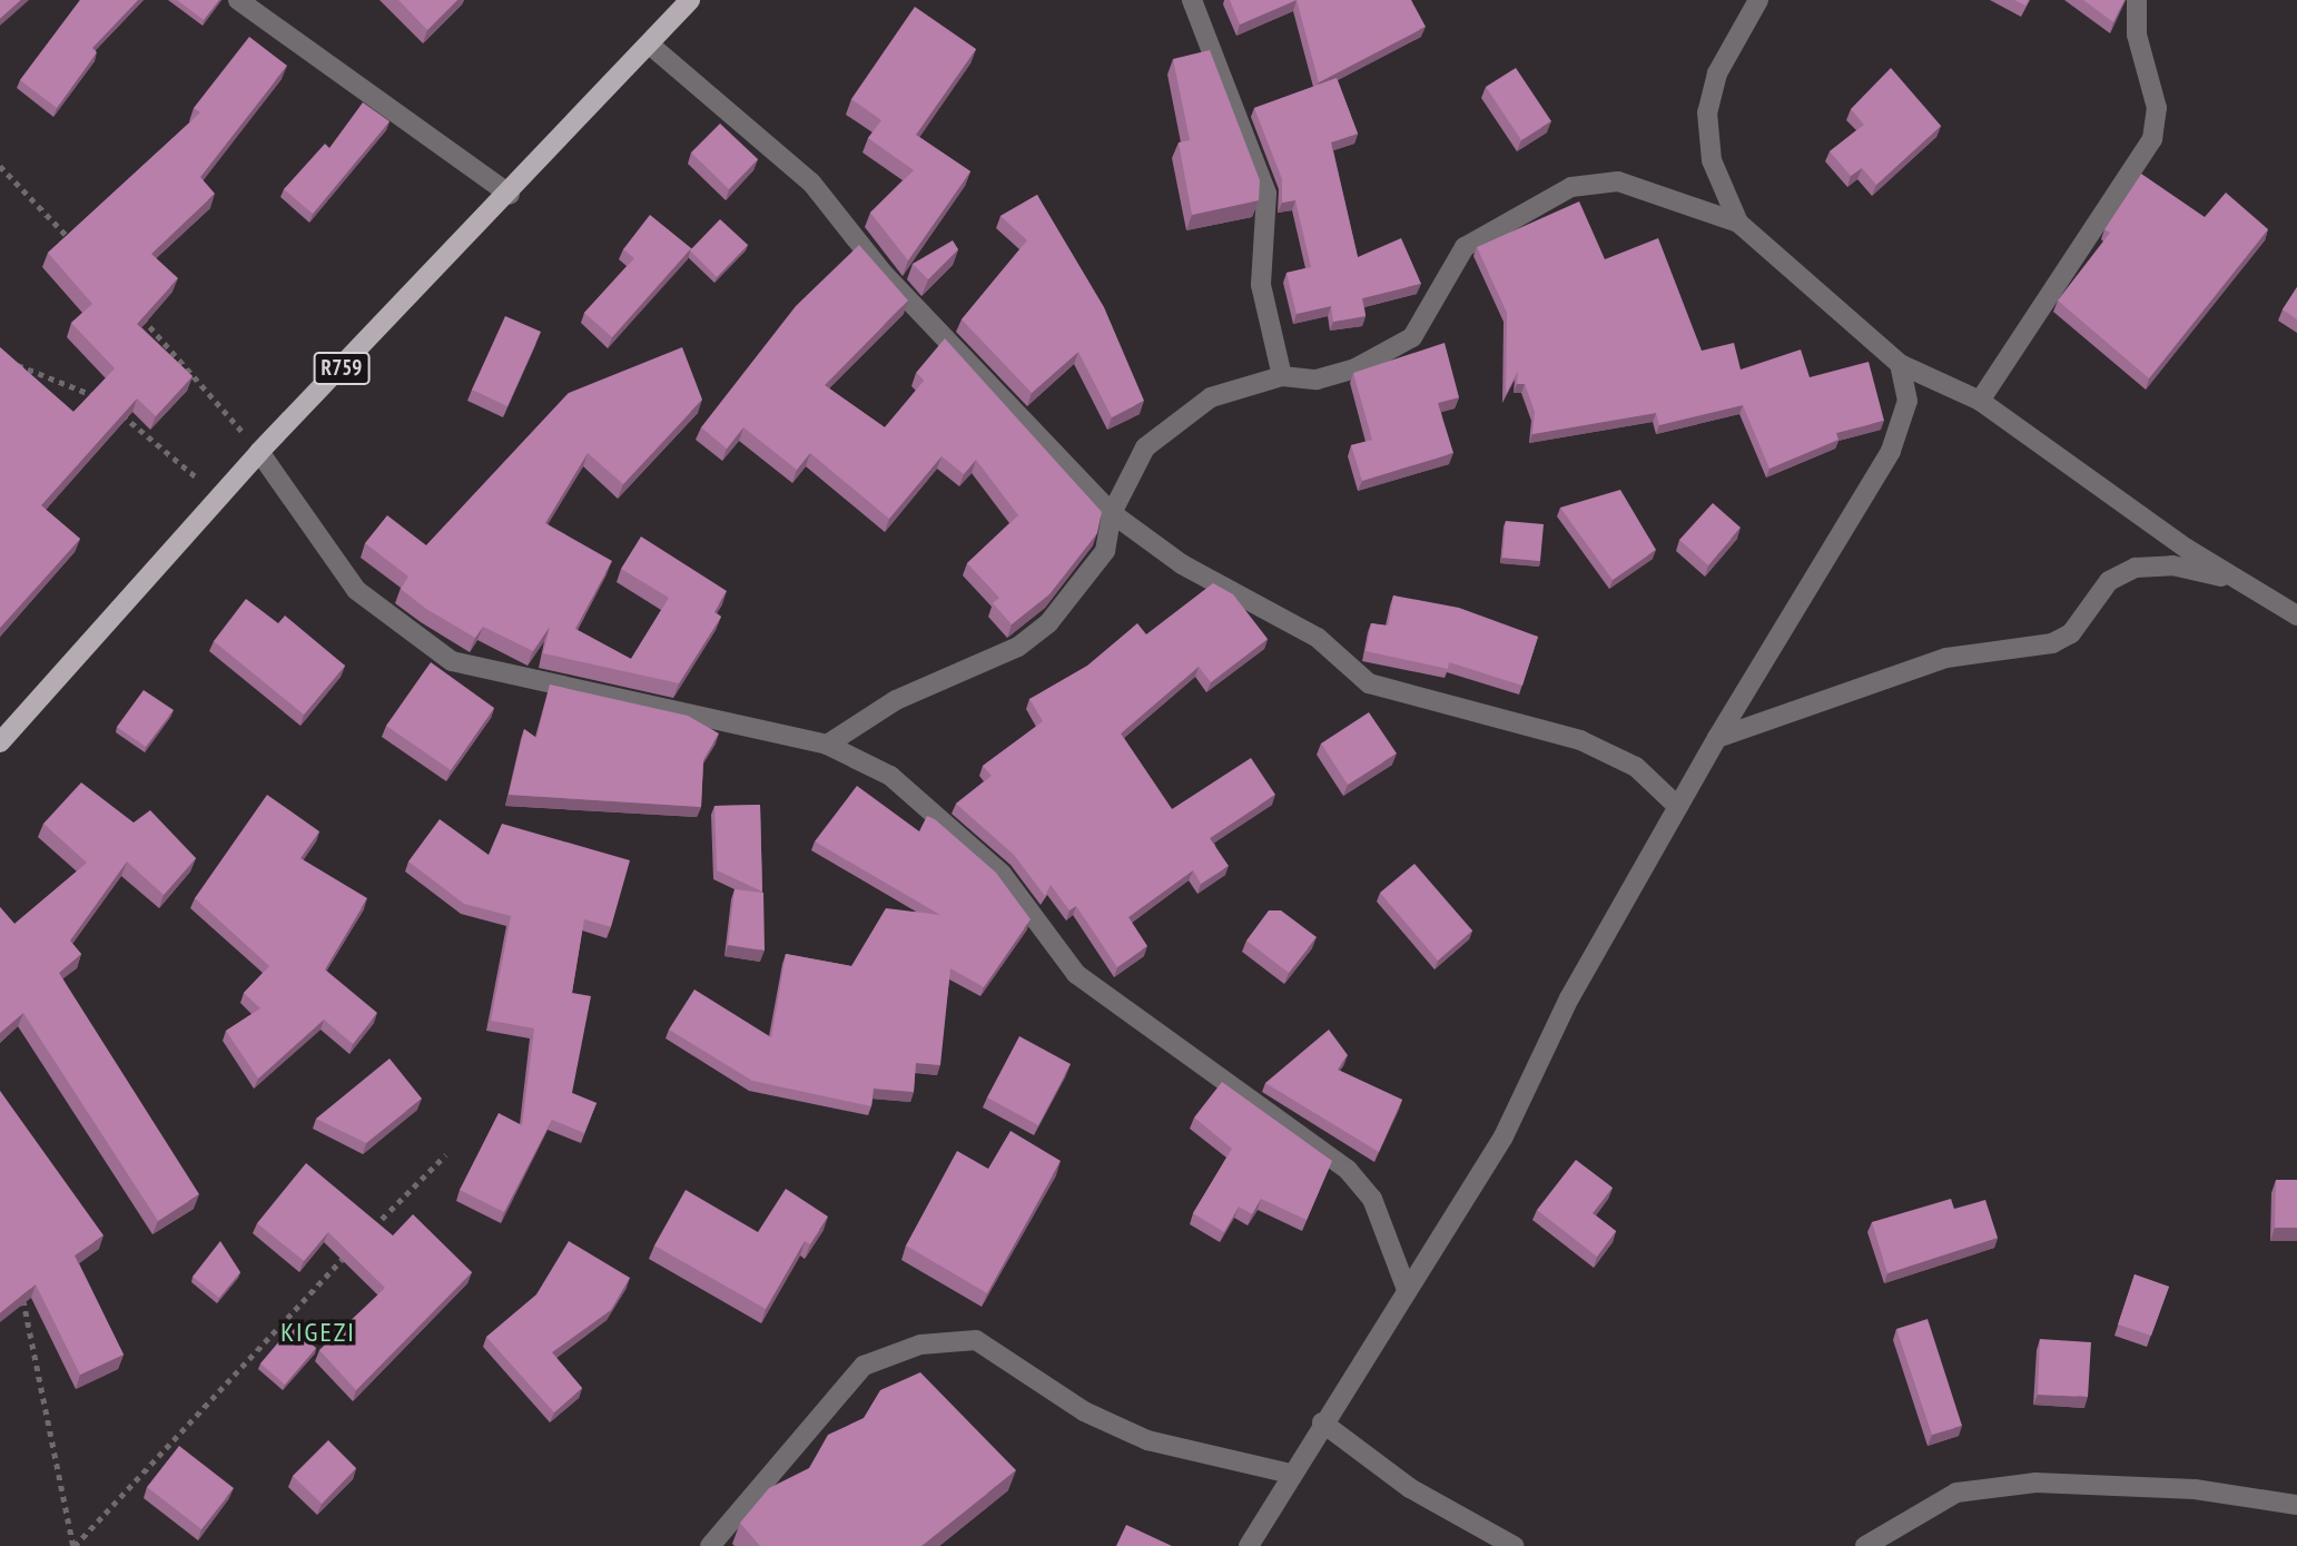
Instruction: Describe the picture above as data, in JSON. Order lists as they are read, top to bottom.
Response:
{
  "streets": {
    "main road": ["R759"]
  },
  "districts": ["KIGEZI"]
}
